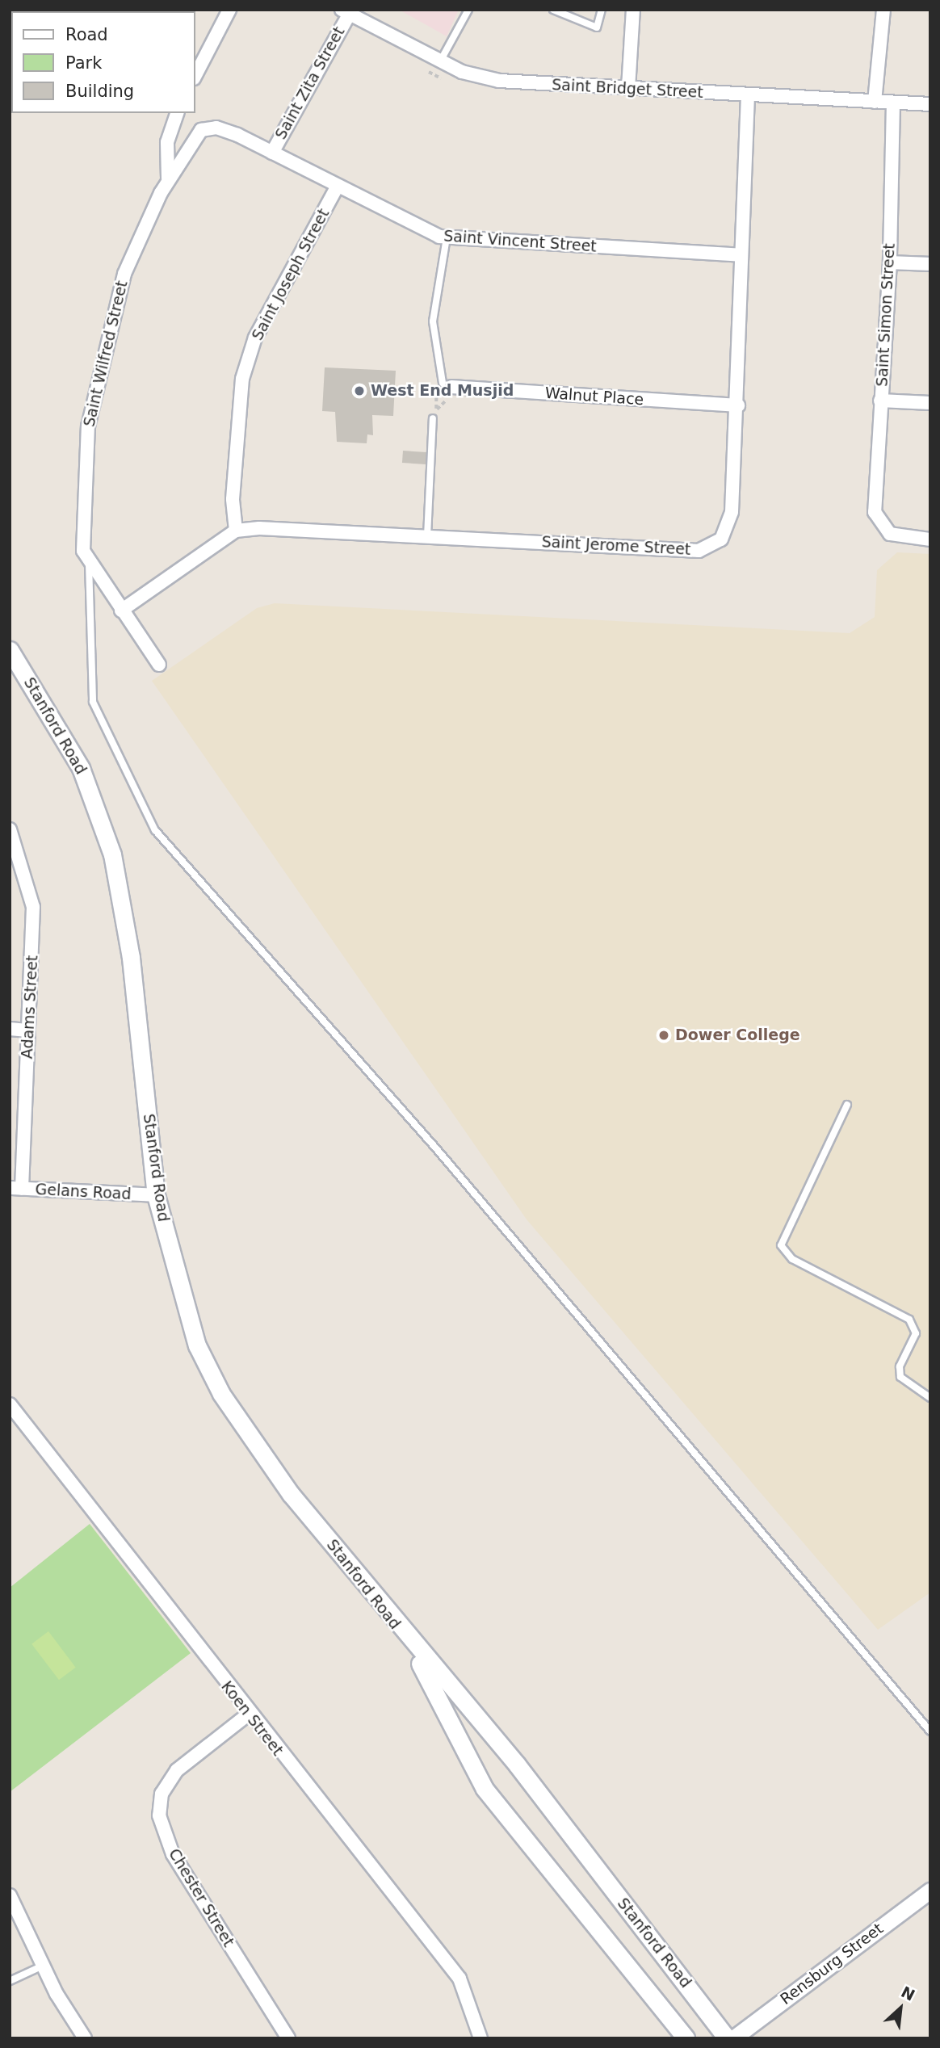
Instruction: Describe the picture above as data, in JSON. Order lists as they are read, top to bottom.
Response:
{
  "streets": {
    "main road": ["Stanford Road"],
    "street": [
      "Saint Zita Street",
      "Saint Bridget Street",
      "Saint Vincent Street",
      "Saint Joseph Street",
      "Saint Simon Street",
      "Saint Wilfred Street",
      "Walnut Place",
      "Saint Jerome Street",
      "Adams Street",
      "Gelans Road",
      "Koen Street",
      "Chester Street",
      "Rensburg Street"
    ]
  },
  "crossings": [
    ["Saint Zita Street", "Saint Bridget Street"],
    ["Saint Zita Street", "Saint Vincent Street"],
    ["Saint Bridget Street", "Saint Simon Street"],
    ["Saint Bridget Street", "Saint Jerome Street"],
    ["Saint Vincent Street", "Saint Joseph Street"],
    ["Saint Vincent Street", "Saint Wilfred Street"],
    ["Saint Vincent Street", "Saint Jerome Street"],
    ["Saint Joseph Street", "Saint Jerome Street"],
    ["Walnut Place", "Saint Jerome Street"],
    ["Stanford Road", "Gelans Road"],
    ["Adams Street", "Gelans Road"],
    ["Koen Street", "Chester Street"]
  ],
  "places": ["West End Musjid", "Dower College"],
  "legend": ["Road", "Park", "Building"],
  "north": "top right"
}
